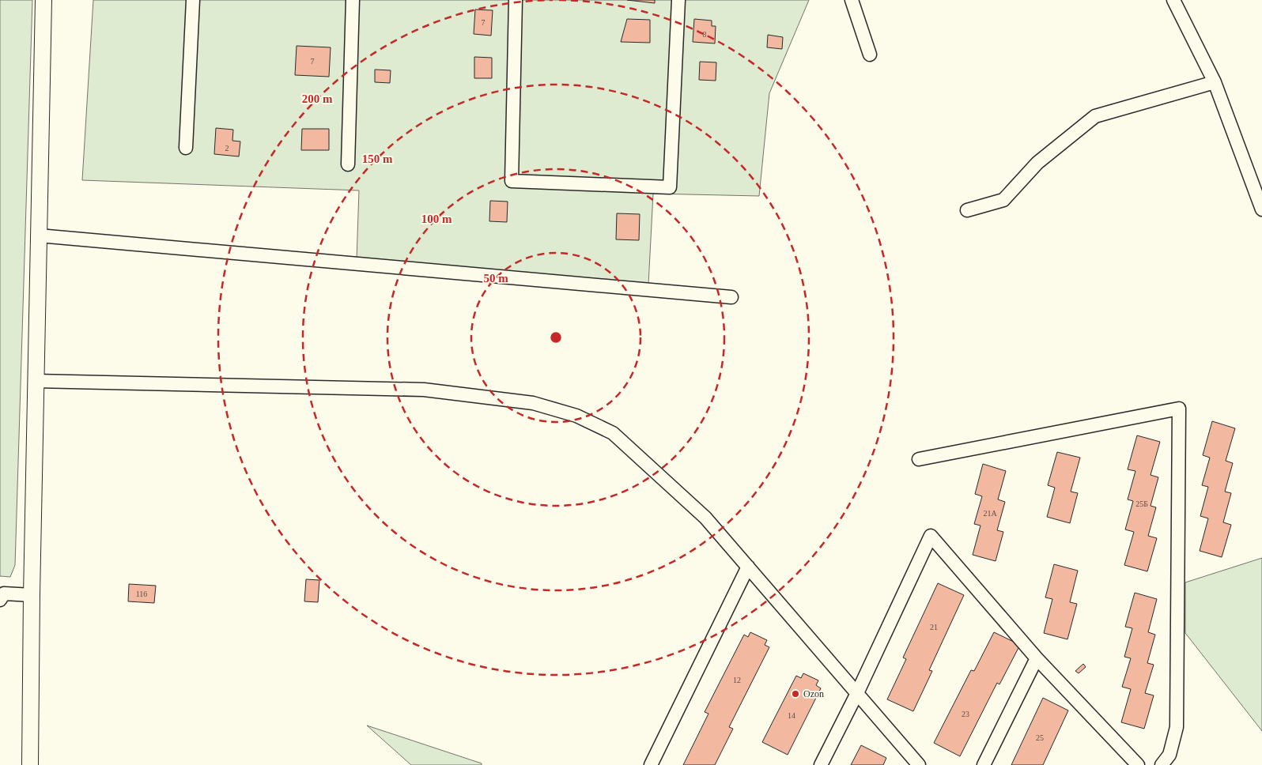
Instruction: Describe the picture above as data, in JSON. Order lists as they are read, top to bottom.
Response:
{
  "places": ["Ozon"],
  "house_numbers": [
    "7",
    "8",
    "7",
    "2",
    "25Б",
    "21А",
    "116",
    "21",
    "12",
    "23",
    "14",
    "25"
  ],
  "rings": [
    "200 m",
    "150 m",
    "100 m",
    "50 m"
  ]
}
